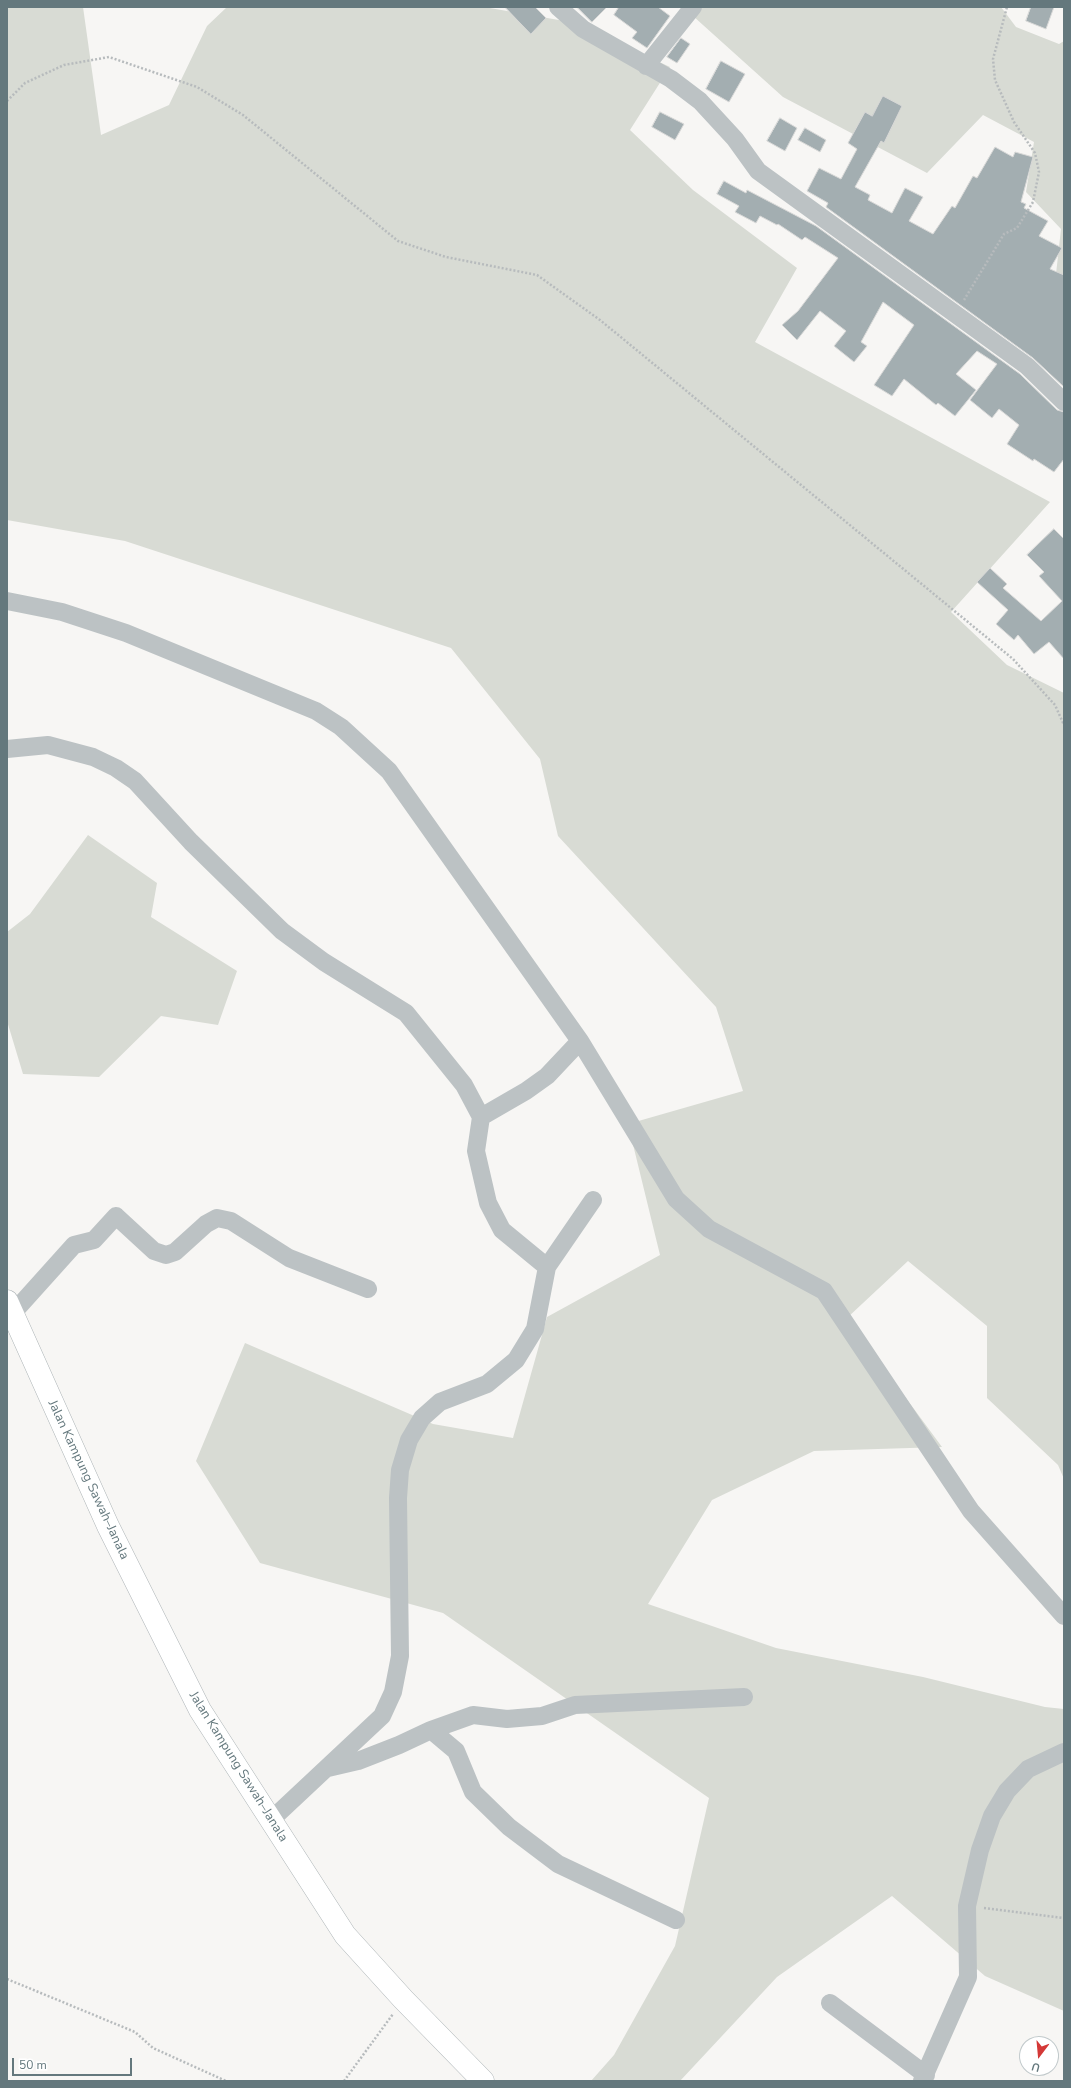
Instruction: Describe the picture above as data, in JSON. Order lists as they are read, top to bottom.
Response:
{
  "streets": {
    "main road": ["Jalan Kampung Sawah–Janala"]
  },
  "scale_bar": "50 m",
  "north": "bottom"
}
